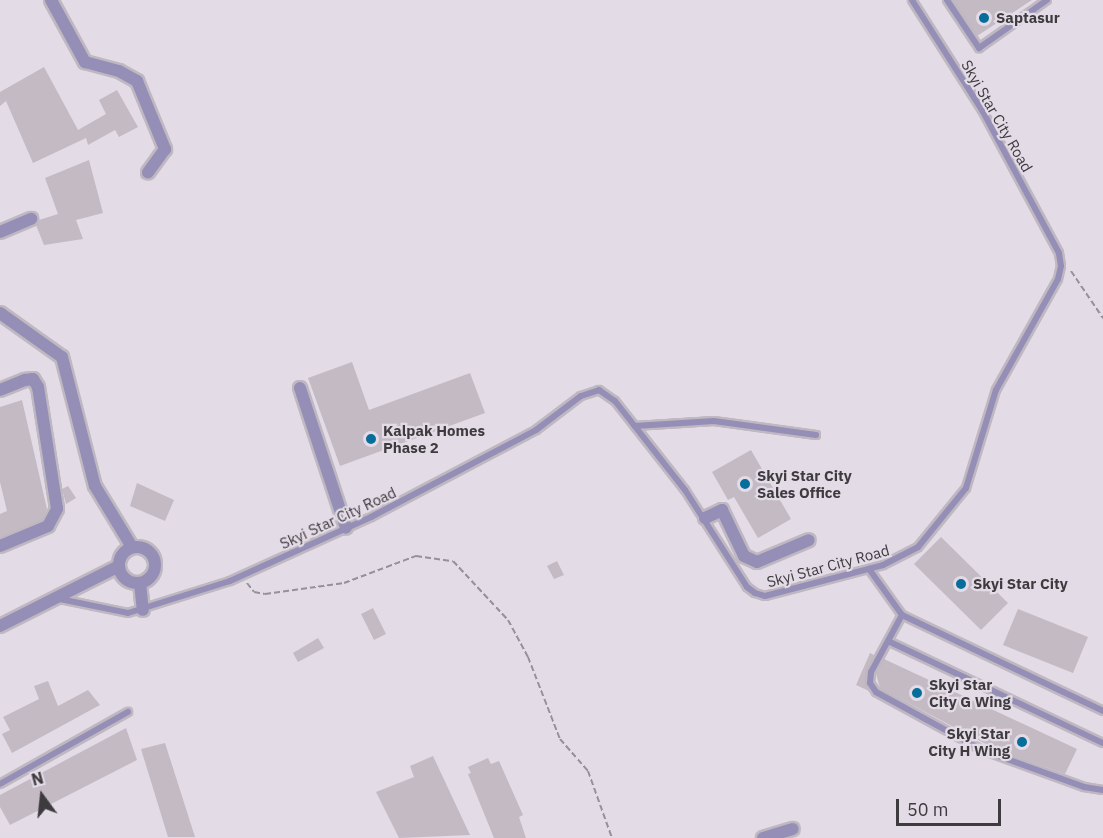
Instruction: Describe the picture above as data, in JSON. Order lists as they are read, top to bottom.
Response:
{
  "streets": {
    "lane": ["Skyi Star City Road"]
  },
  "places": [
    "Saptasur",
    "Kalpak Homes Phase 2",
    "Skyi Star City Sales Office",
    "Skyi Star City",
    "Skyi Star City G Wing",
    "Skyi Star City H Wing"
  ],
  "scale_bar": "50 m",
  "north": "top"
}
